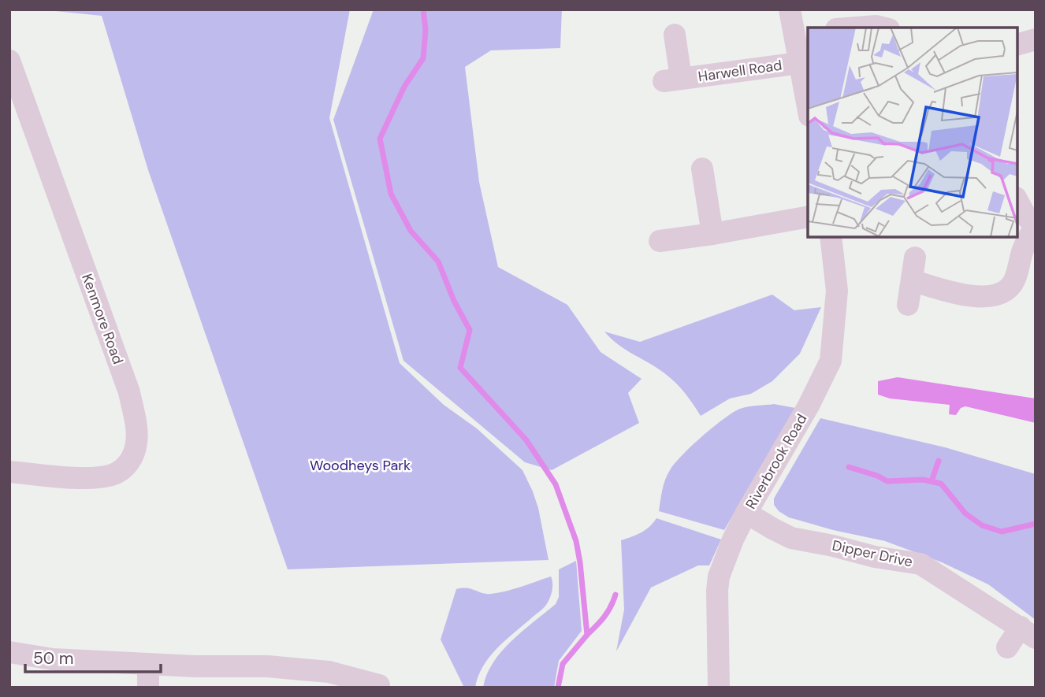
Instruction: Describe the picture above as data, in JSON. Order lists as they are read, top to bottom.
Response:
{
  "streets": {
    "street": [
      "Harwell Road",
      "Kenmore Road",
      "Riverbrook Road",
      "Dipper Drive"
    ]
  },
  "crossings": [
    ["Riverbrook Road", "Dipper Drive"]
  ],
  "parks": ["Woodheys Park"],
  "scale_bar": "50 m"
}
